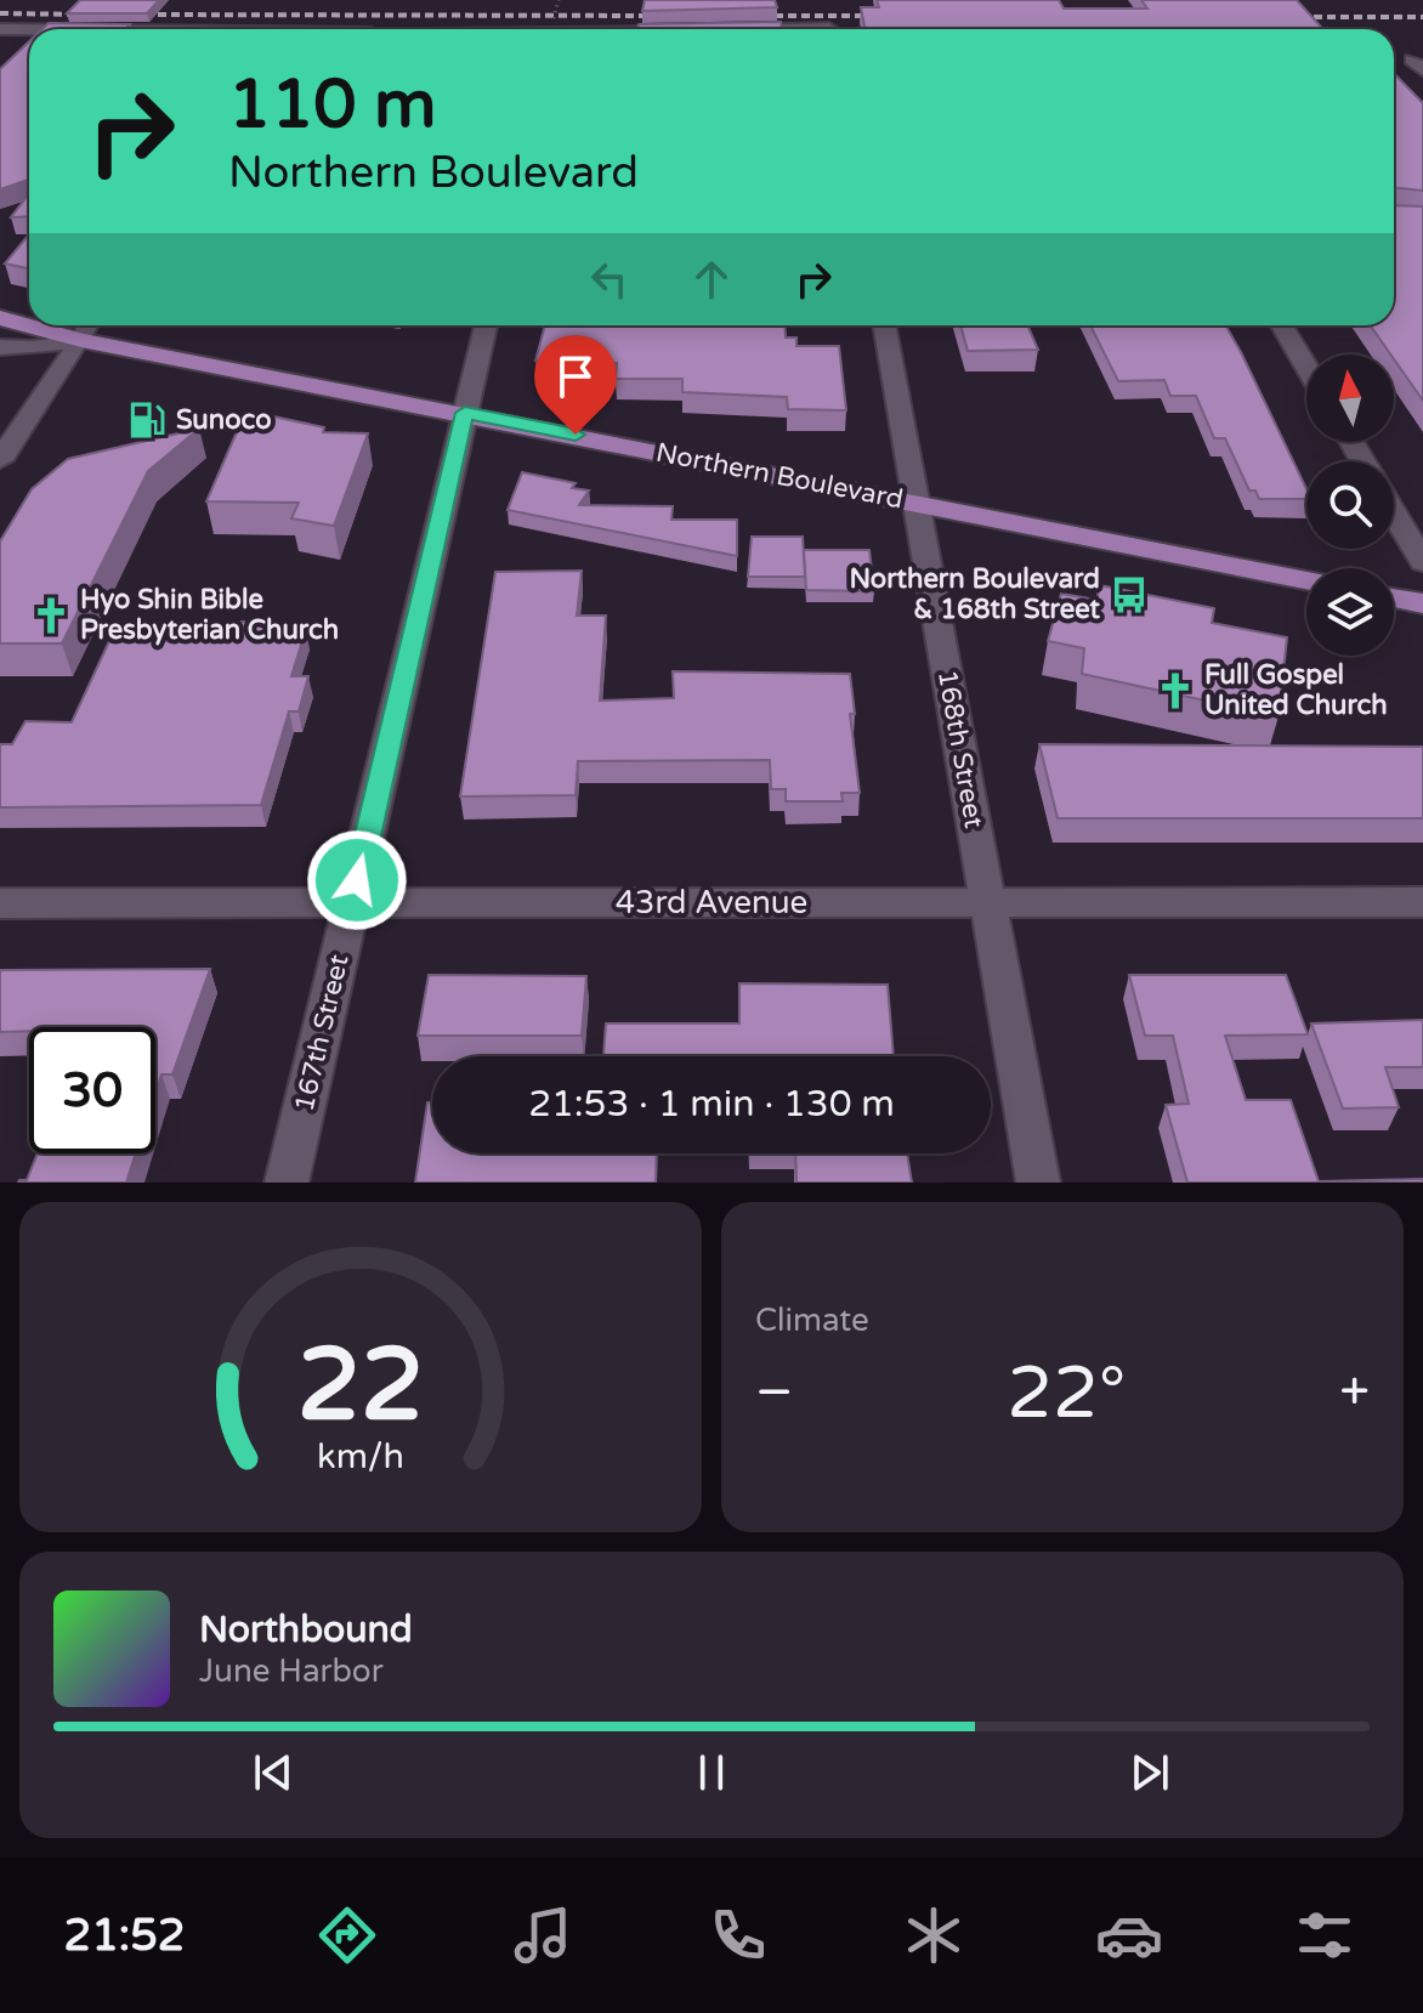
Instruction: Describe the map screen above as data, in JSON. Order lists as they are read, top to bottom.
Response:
{
  "streets": {
    "main road": ["Northern Boulevard"],
    "street": ["168th Street", "43rd Avenue", "167th Street"]
  },
  "crossings": [
    ["Northern Boulevard", "168th Street"],
    ["Northern Boulevard", "167th Street"],
    ["168th Street", "43rd Avenue"],
    ["43rd Avenue", "167th Street"]
  ],
  "places": {
    "fuel station": ["Sunoco"],
    "bus stop": ["Northern Boulevard & 168th Street"],
    "church": ["Hyo Shin Bible Presbyterian Church", "Full Gospel United Church"]
  },
  "north": "top",
  "page": {
    "turn": ["110 m", "Northern Boulevard"],
    "limit": "30",
    "trip": "21:53 · 1 min · 130 m",
    "tile": "Climate",
    "heat": ["−", "22°", "+"],
    "song": ["Northbound", "June Harbor"],
    "tabs": "21:52",
    "gauge": ["22", "km/h"]
  }
}
